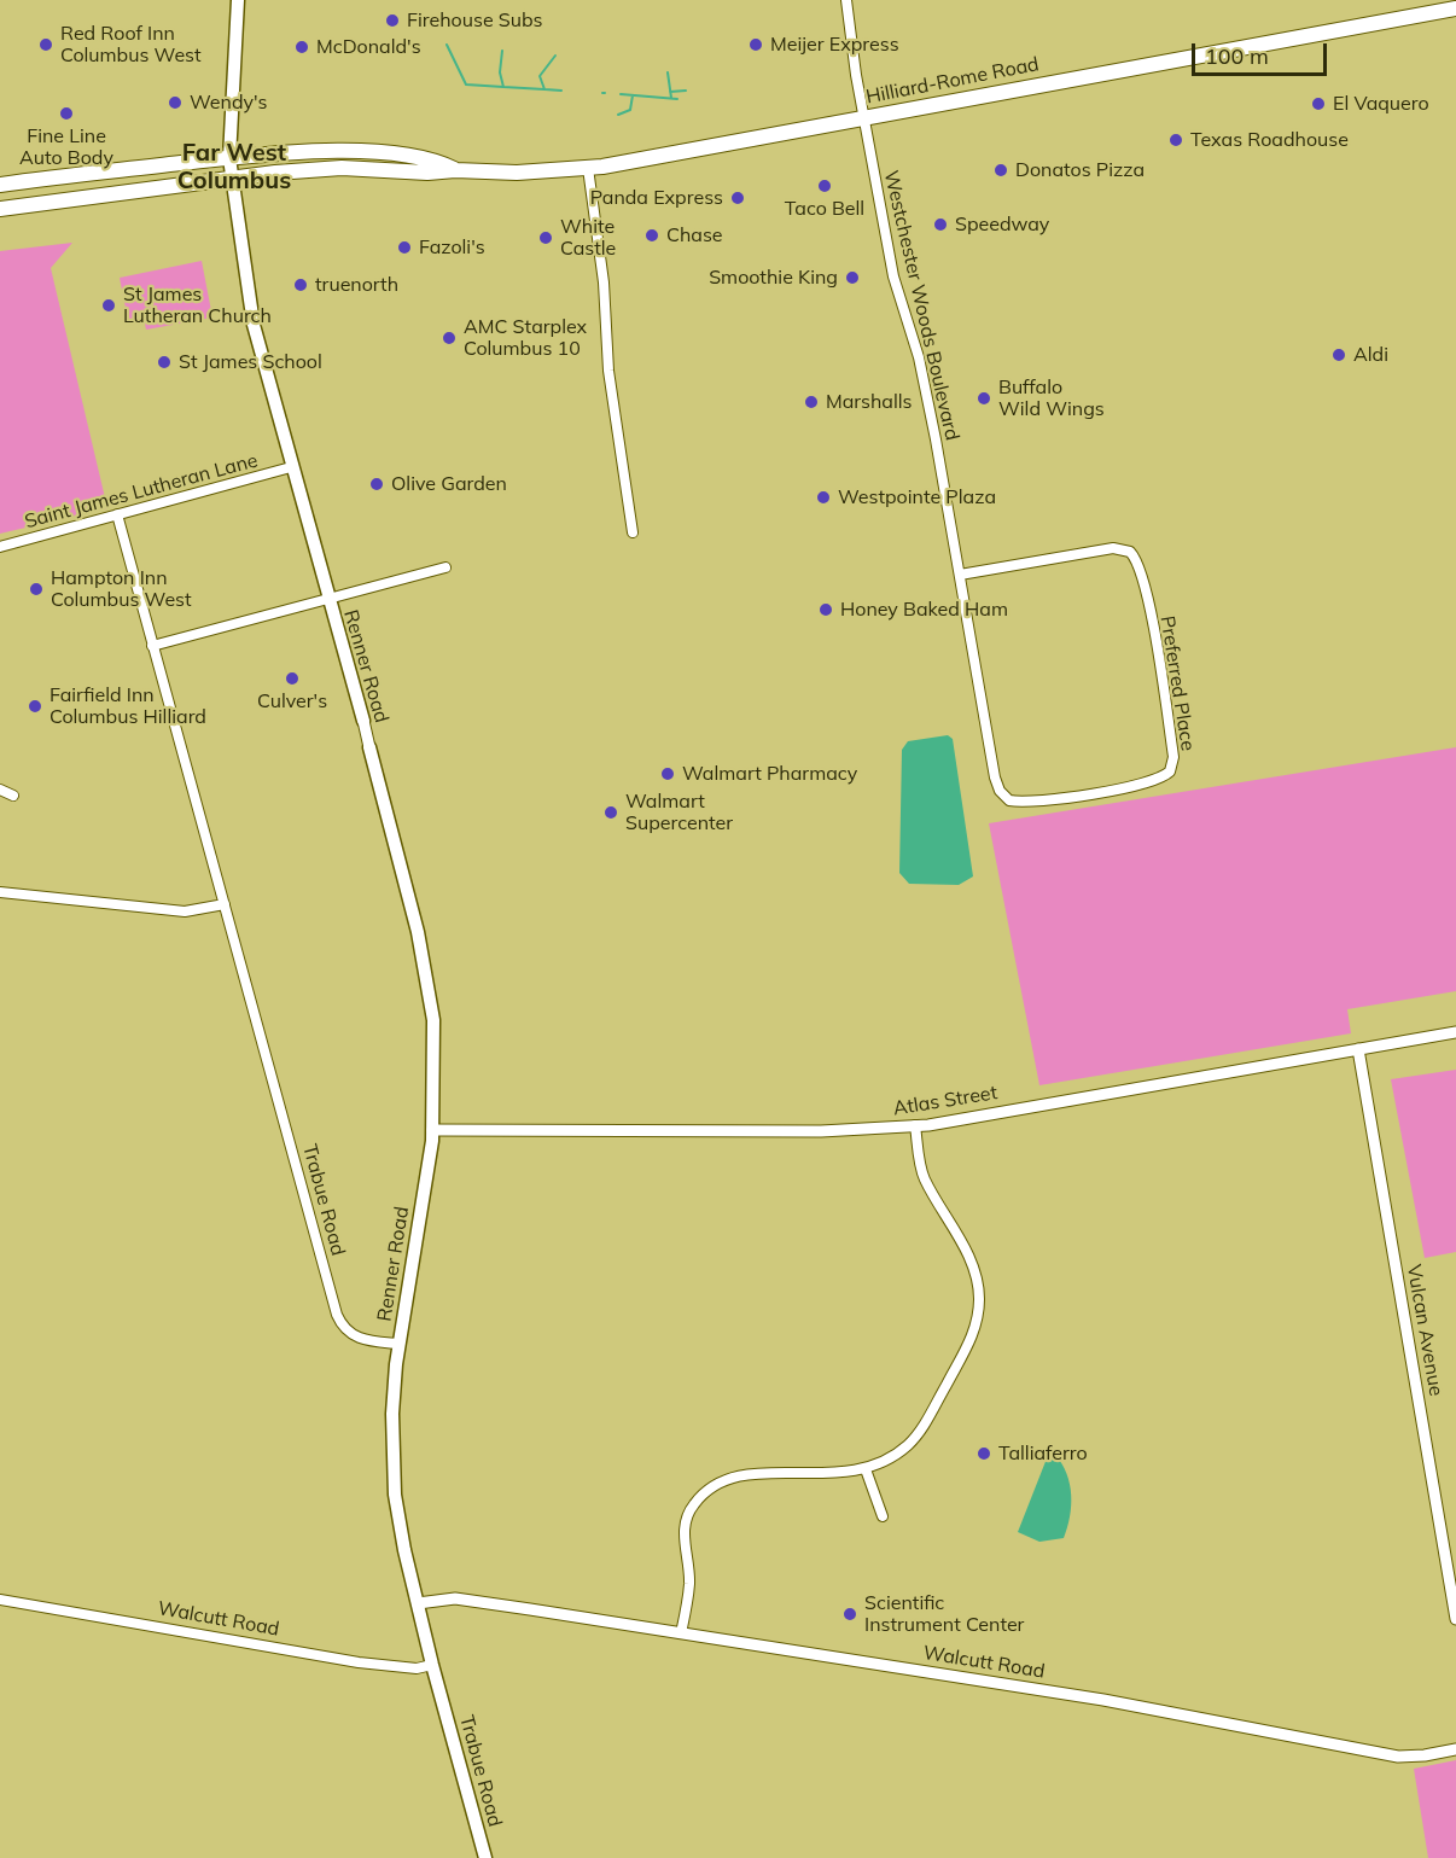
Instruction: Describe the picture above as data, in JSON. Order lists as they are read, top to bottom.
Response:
{
  "streets": {
    "main road": ["Hilliard-Rome Road", "Renner Road", "Trabue Road"],
    "street": [
      "Westchester Woods Boulevard",
      "Saint James Lutheran Lane",
      "Preferred Place",
      "Atlas Street",
      "Vulcan Avenue",
      "Walcutt Road"
    ]
  },
  "crossings": [
    ["Hilliard-Rome Road", "Westchester Woods Boulevard"],
    ["Hilliard-Rome Road", "Renner Road"],
    ["Westchester Woods Boulevard", "Preferred Place"],
    ["Saint James Lutheran Lane", "Renner Road"],
    ["Saint James Lutheran Lane", "Trabue Road"],
    ["Renner Road", "Atlas Street"],
    ["Renner Road", "Trabue Road"],
    ["Atlas Street", "Vulcan Avenue"],
    ["Trabue Road", "Walcutt Road"]
  ],
  "districts": ["Far West Columbus"],
  "places": [
    "Firehouse Subs",
    "Red Roof Inn Columbus West",
    "Meijer Express",
    "McDonald's",
    "Wendy's",
    "El Vaquero",
    "Fine Line Auto Body",
    "Texas Roadhouse",
    "Donatos Pizza",
    "Taco Bell",
    "Panda Express",
    "Speedway",
    "Chase",
    "White Castle",
    "Fazoli's",
    "Smoothie King",
    "truenorth",
    "St James Lutheran Church",
    "AMC Starplex Columbus 10",
    "Aldi",
    "St James School",
    "Buffalo Wild Wings",
    "Marshalls",
    "Olive Garden",
    "Westpointe Plaza",
    "Hampton Inn Columbus West",
    "Honey Baked Ham",
    "Culver's",
    "Fairfield Inn Columbus Hilliard",
    "Walmart Pharmacy",
    "Walmart Supercenter",
    "Talliaferro",
    "Scientific Instrument Center"
  ],
  "scale_bar": "100 m"
}
